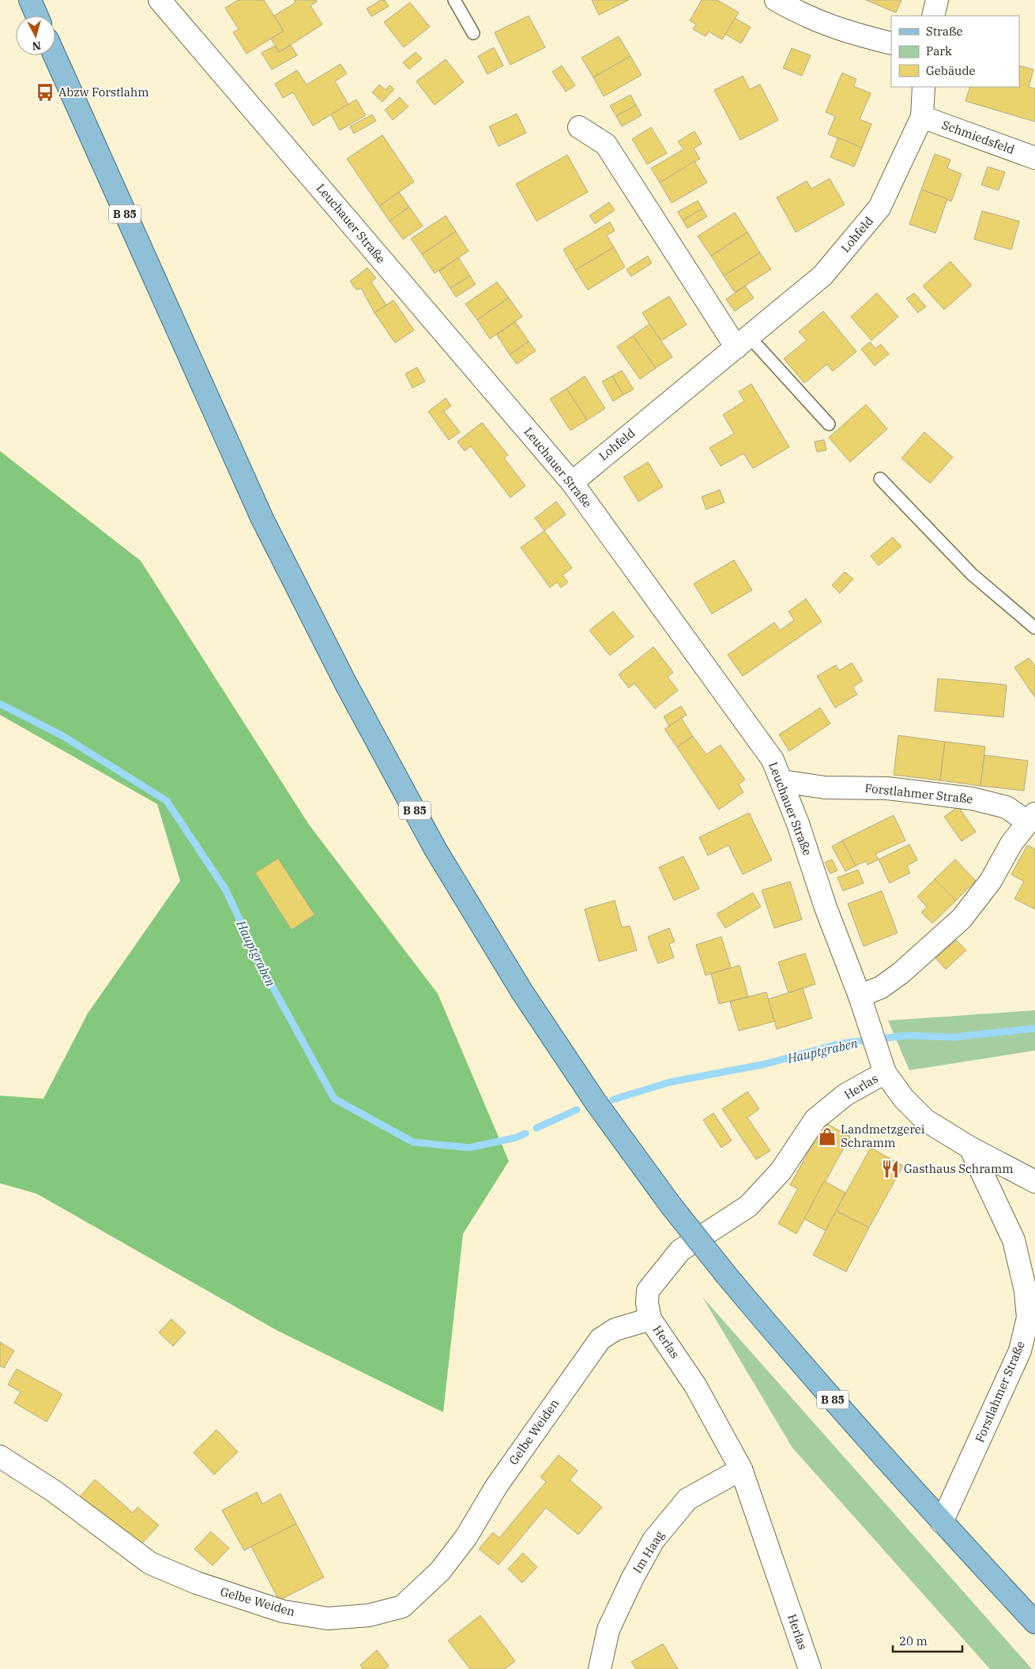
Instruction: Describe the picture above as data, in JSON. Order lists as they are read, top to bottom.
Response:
{
  "streets": {
    "main road": ["B 85"],
    "street": [
      "Schmiedsfeld",
      "Leuchauer Straße",
      "Lohfeld",
      "Forstlahmer Straße",
      "Herlas",
      "Gelbe Weiden",
      "Im Haag"
    ]
  },
  "crossings": [
    ["Schmiedsfeld", "Lohfeld"],
    ["B 85", "Forstlahmer Straße"],
    ["Leuchauer Straße", "Lohfeld"],
    ["Leuchauer Straße", "Forstlahmer Straße"],
    ["Herlas", "Gelbe Weiden"],
    ["Herlas", "Im Haag"]
  ],
  "water": ["Hauptgraben"],
  "places": {
    "bus stop": ["Abzw Forstlahm"],
    "shop": ["Landmetzgerei Schramm"],
    "restaurant": ["Gasthaus Schramm"]
  },
  "legend": ["Straße", "Park", "Gebäude"],
  "scale_bar": "20 m",
  "north": "bottom"
}
